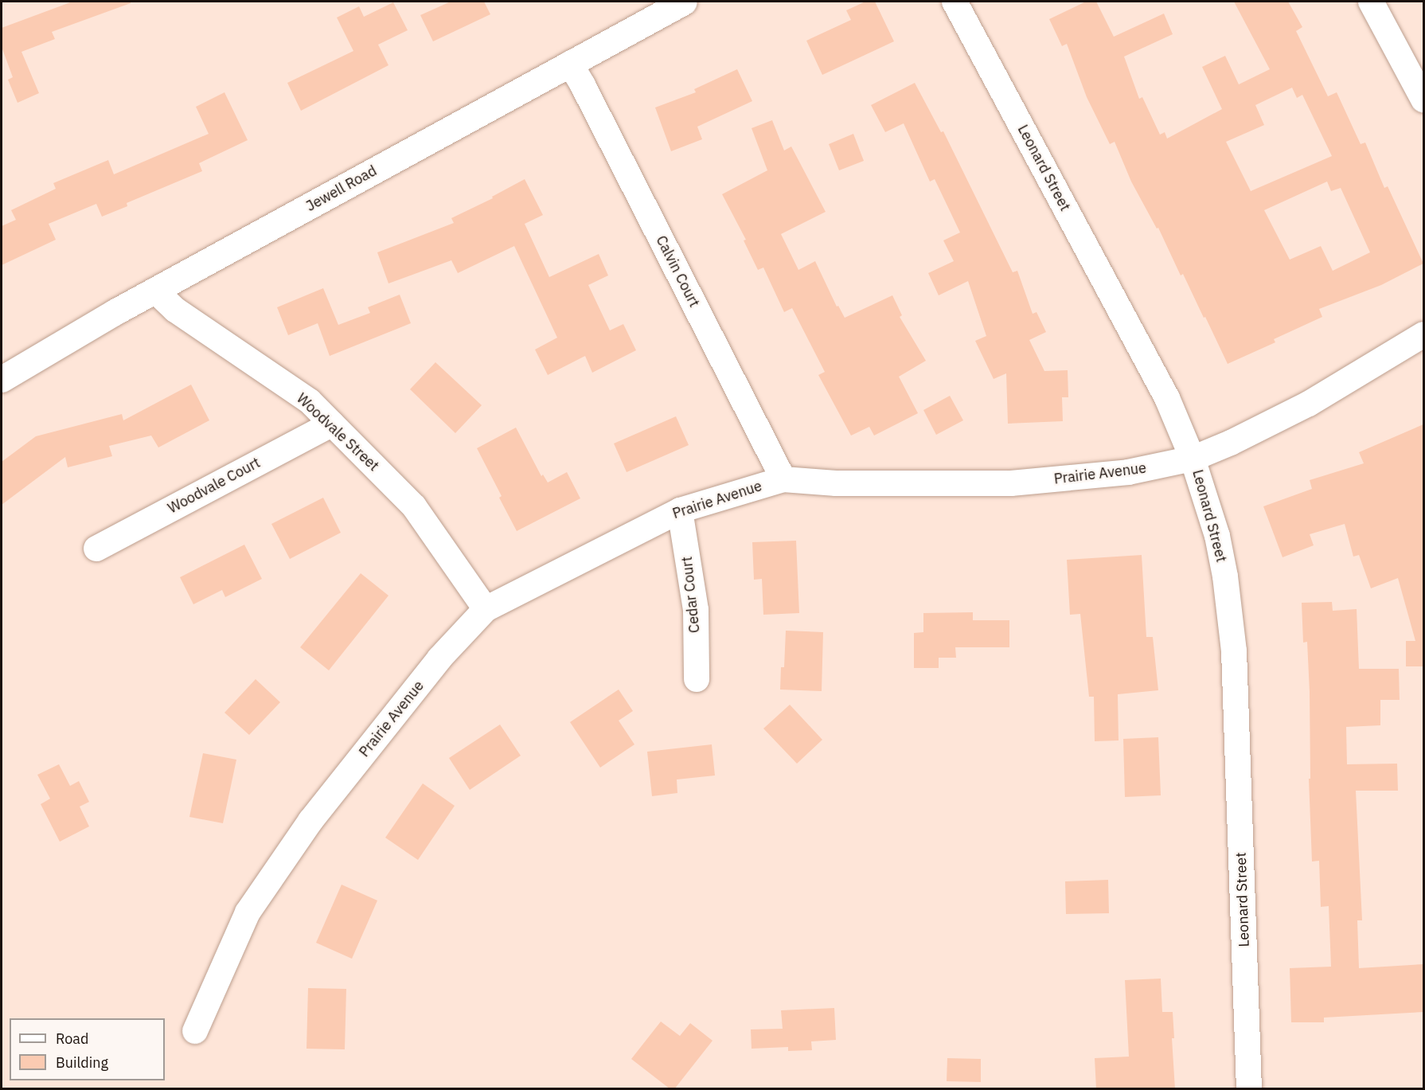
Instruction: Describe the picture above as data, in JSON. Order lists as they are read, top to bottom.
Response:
{
  "streets": {
    "street": [
      "Leonard Street",
      "Jewell Road",
      "Calvin Court",
      "Woodvale Street",
      "Prairie Avenue",
      "Woodvale Court",
      "Cedar Court"
    ]
  },
  "crossings": [
    ["Leonard Street", "Prairie Avenue"],
    ["Jewell Road", "Calvin Court"],
    ["Jewell Road", "Woodvale Street"],
    ["Calvin Court", "Prairie Avenue"],
    ["Woodvale Street", "Prairie Avenue"],
    ["Woodvale Street", "Woodvale Court"],
    ["Prairie Avenue", "Cedar Court"]
  ],
  "legend": ["Road", "Building"]
}
